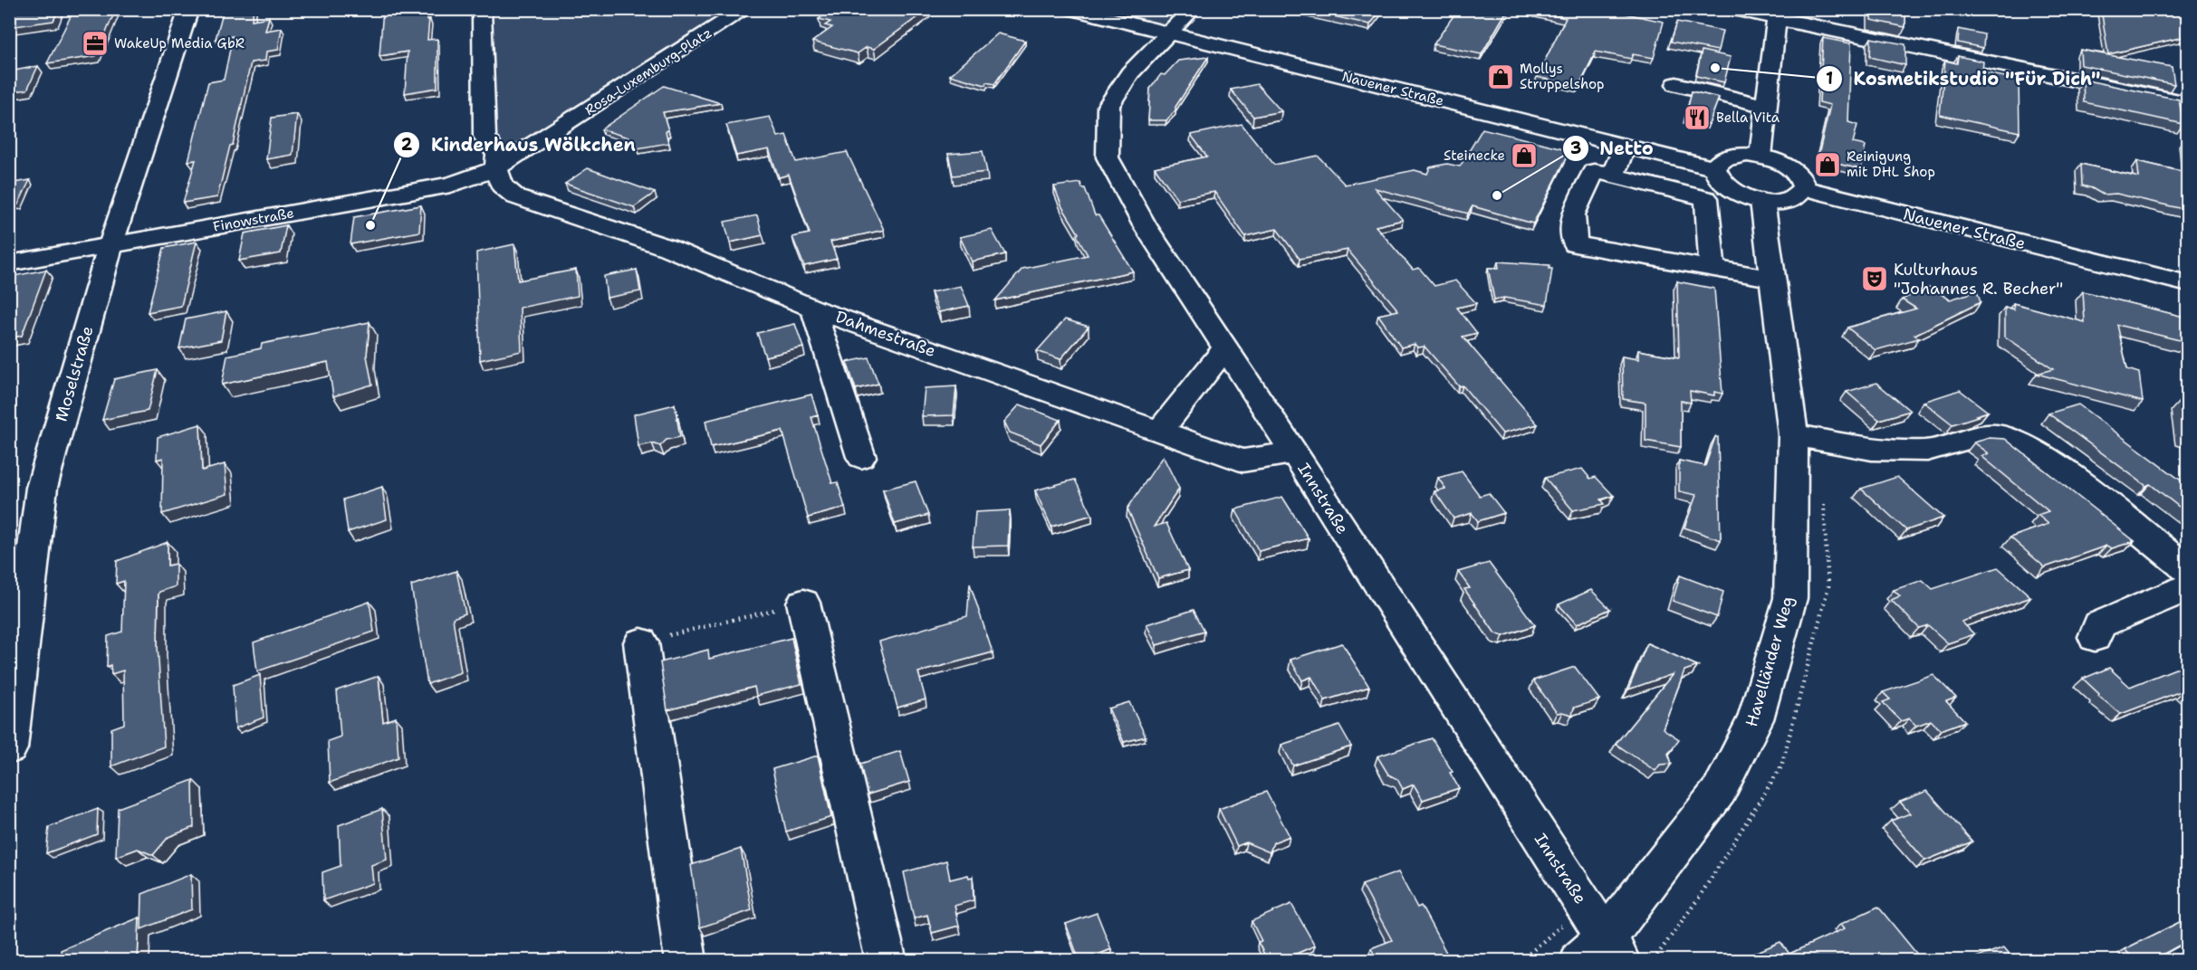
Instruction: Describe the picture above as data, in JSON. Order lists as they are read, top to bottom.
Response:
{
  "streets": {
    "street": [
      "Rosa-Luxemburg-Platz",
      "Nauener Straße",
      "Finowstraße",
      "Dahmestraße",
      "Moselstraße",
      "Innstraße",
      "Havelländer Weg"
    ]
  },
  "crossings": [
    ["Rosa-Luxemburg-Platz", "Finowstraße"],
    ["Rosa-Luxemburg-Platz", "Dahmestraße"],
    ["Nauener Straße", "Innstraße"],
    ["Finowstraße", "Dahmestraße"],
    ["Finowstraße", "Moselstraße"],
    ["Dahmestraße", "Innstraße"],
    ["Innstraße", "Havelländer Weg"]
  ],
  "places": {
    "office": ["WakeUp Media GbR"],
    "other": ["Kosmetikstudio \"Für Dich\"", "Netto", "Kinderhaus Wölkchen"],
    "shop": ["Mollys Struppelshop", "Steinecke", "Reinigung mit DHL Shop"],
    "restaurant": ["Bella Vita"],
    "theatre": ["Kulturhaus \"Johannes R. Becher\""]
  }
}
